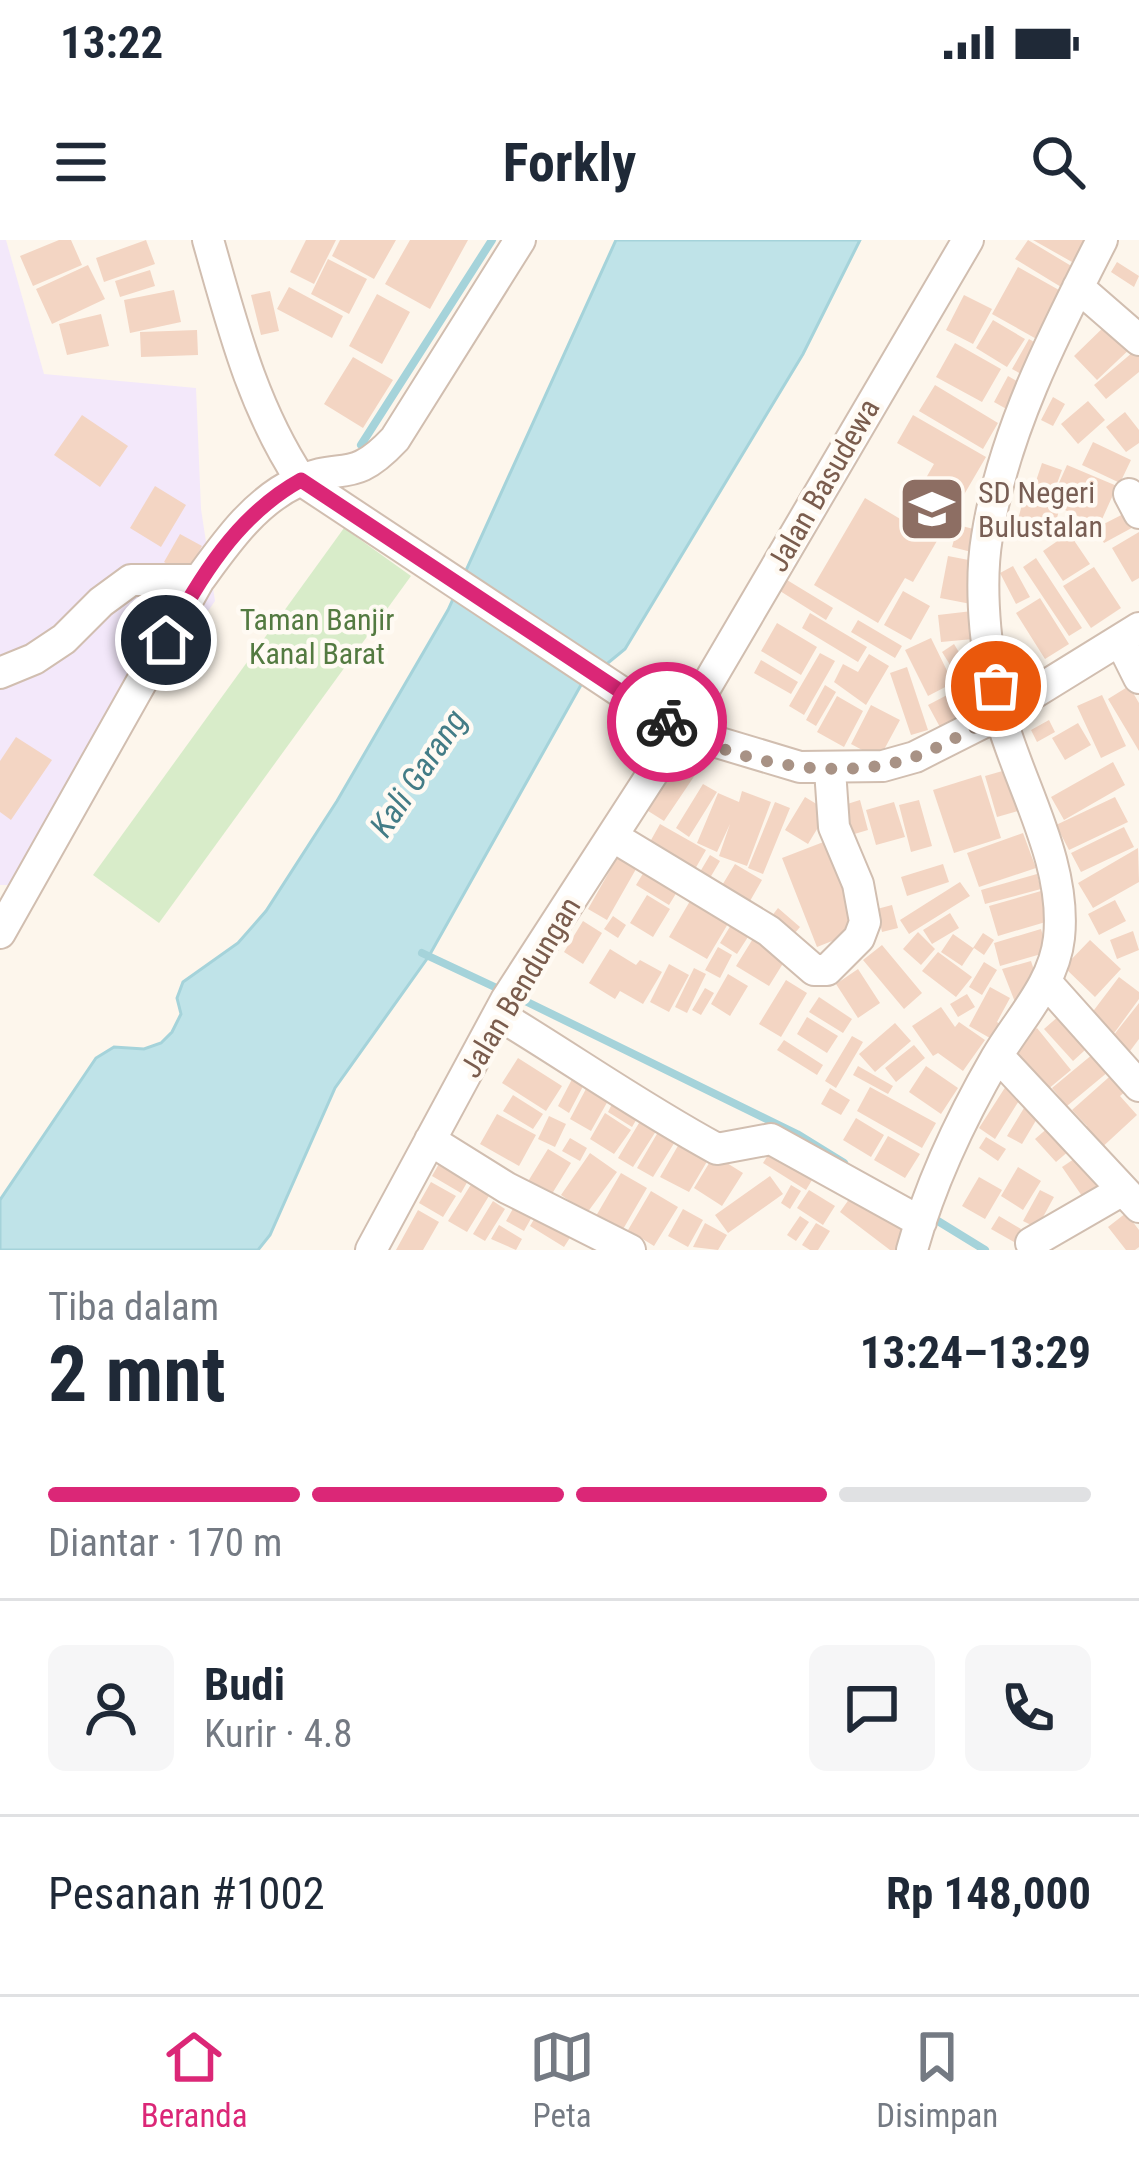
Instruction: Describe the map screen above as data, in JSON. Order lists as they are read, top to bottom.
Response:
{
  "streets": {
    "street": ["Jalan Basudewa", "Jalan Bendungan"]
  },
  "crossings": [
    ["Jalan Basudewa", "Jalan Bendungan"]
  ],
  "water": ["Kali Garang"],
  "parks": ["Taman Banjir Kanal Barat"],
  "places": {
    "school or university": ["SD Negeri Bulustalan"]
  },
  "page": {
    "status": "13:22",
    "header": "Forkly",
    "heading": ["2 mnt", "Tiba dalam", "13:24–13:29"],
    "panel": [
      "Budi",
      "Kurir · 4.8",
      "Pesanan #1002",
      "Rp 148,000"
    ],
    "bar": "Diantar · 170 m",
    "tabs": ["Beranda", "Peta", "Disimpan"]
  }
}
